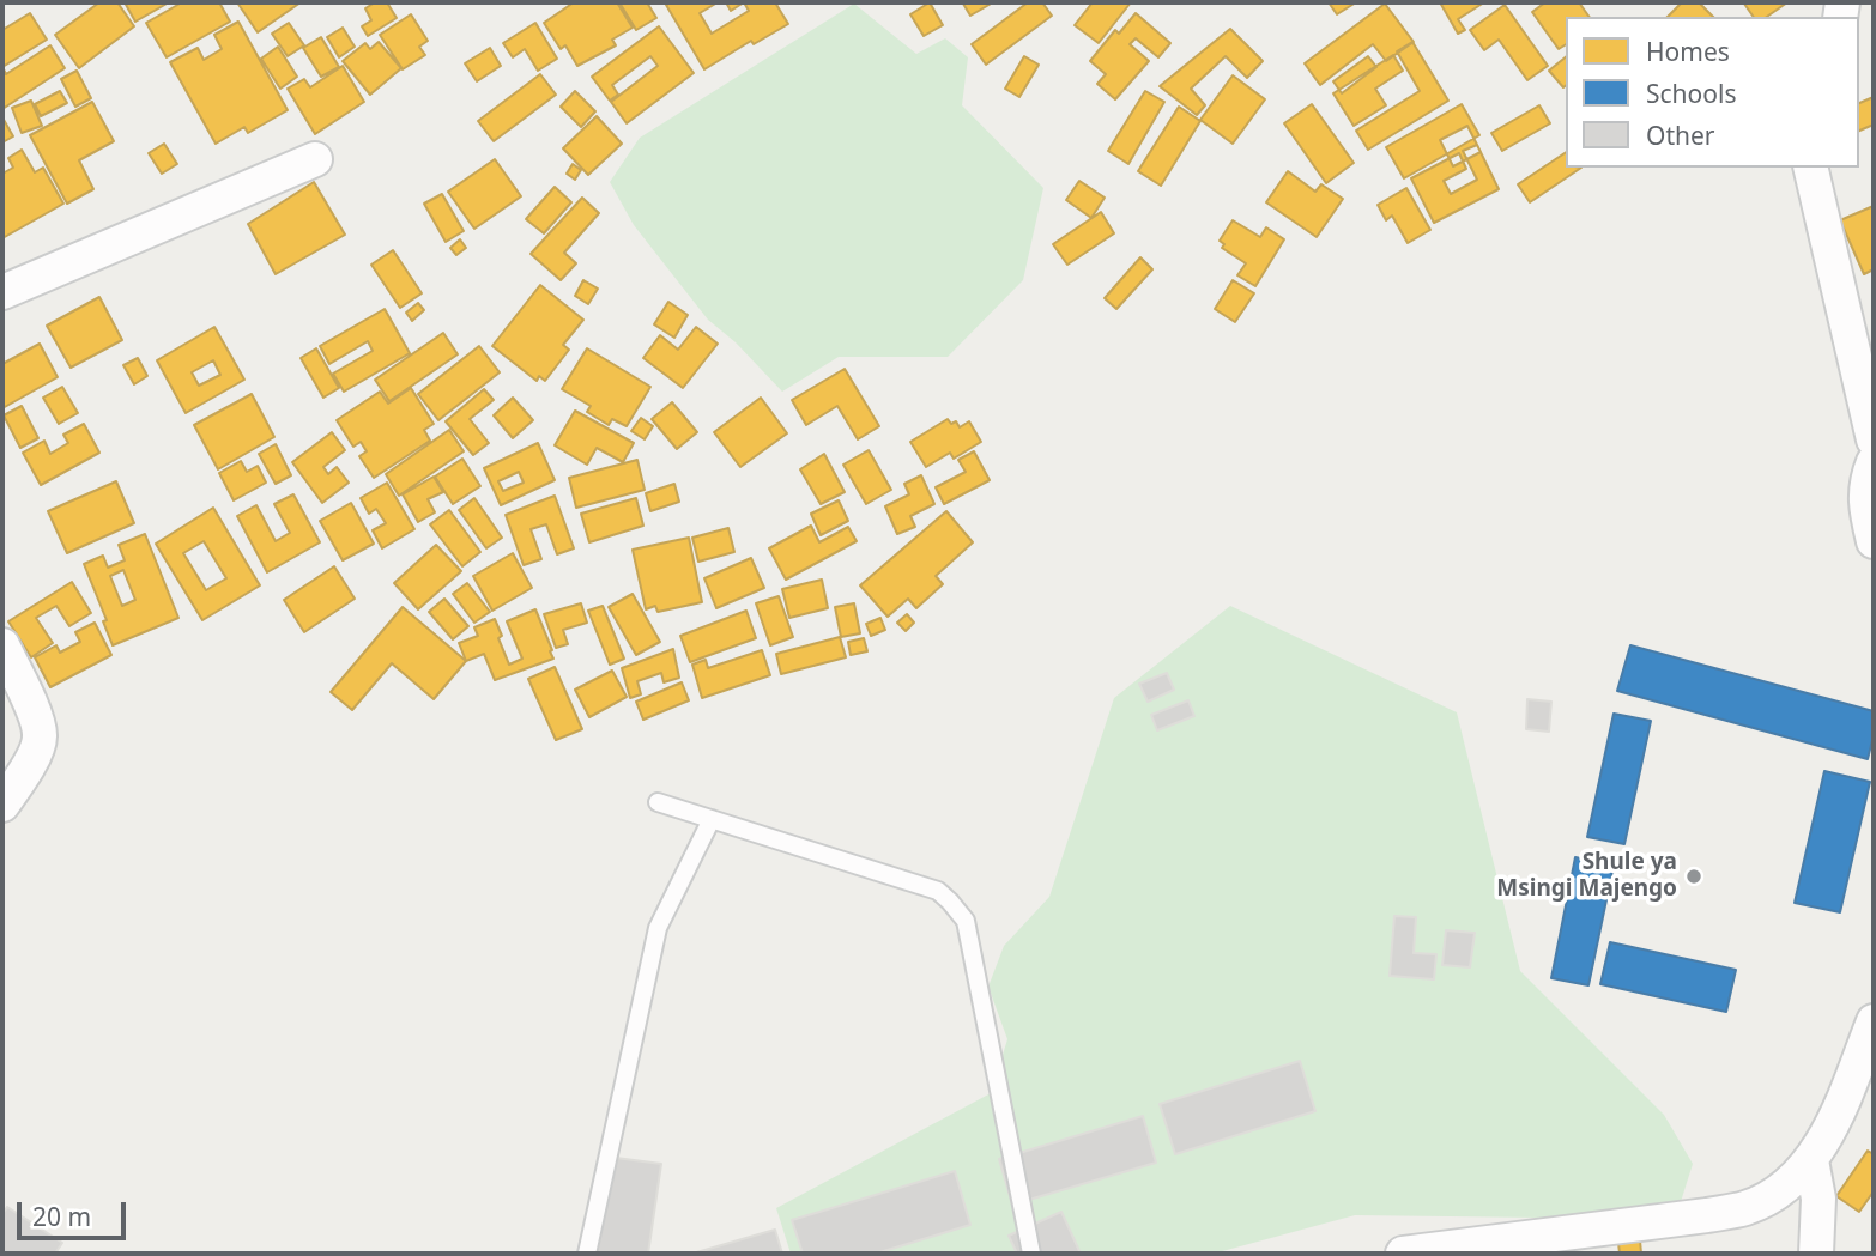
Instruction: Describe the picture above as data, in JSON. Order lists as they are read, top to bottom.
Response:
{
  "places": ["Shule ya Msingi Majengo"],
  "legend": ["Homes", "Schools", "Other"],
  "scale_bar": "20 m"
}
